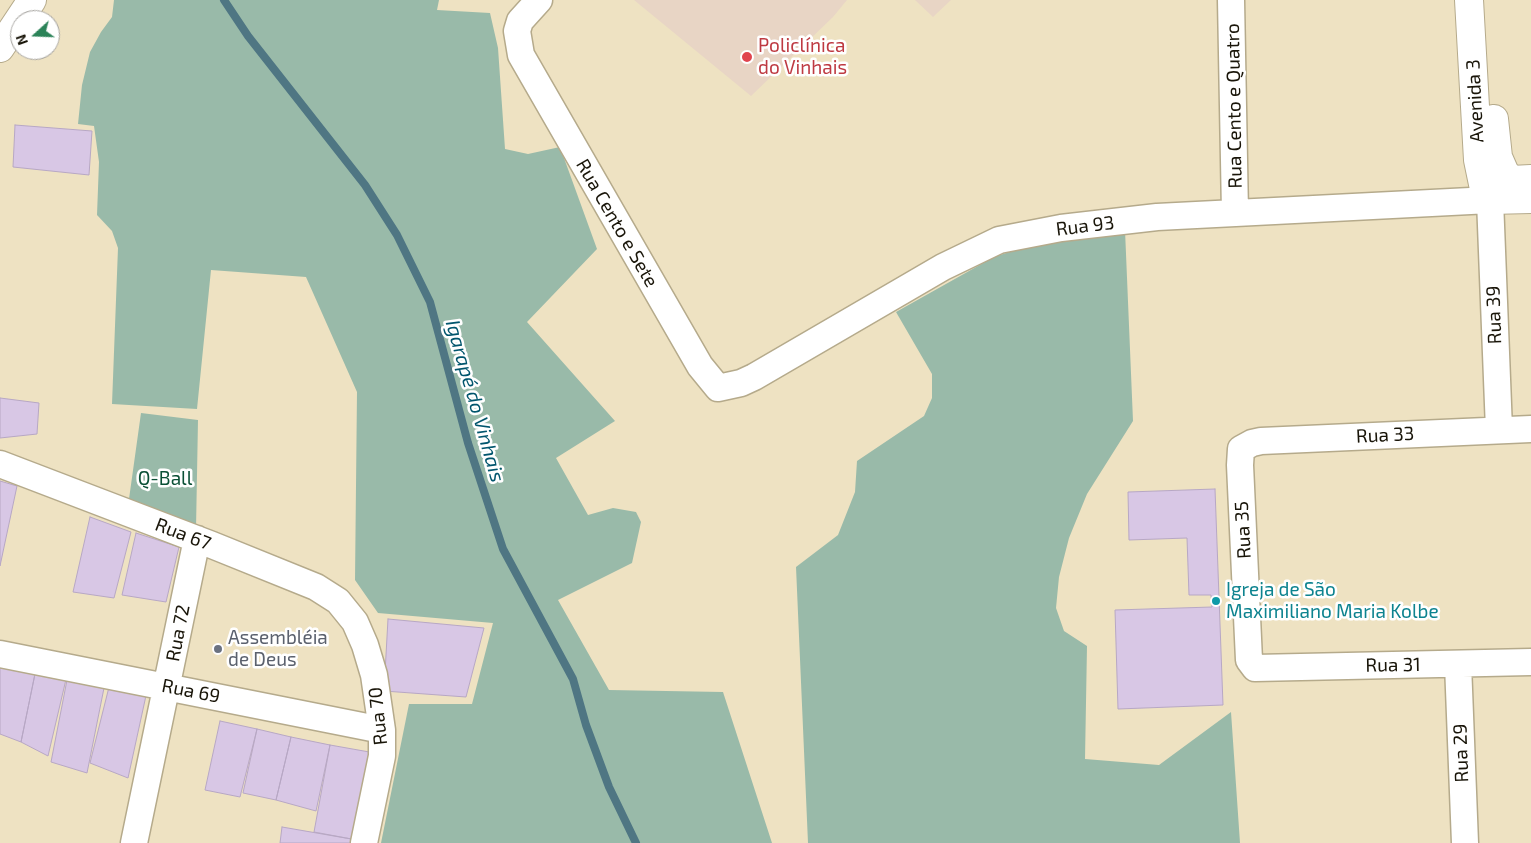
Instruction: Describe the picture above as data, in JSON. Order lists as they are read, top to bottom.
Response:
{
  "streets": {
    "street": [
      "Avenida 3",
      "Rua Cento e Quatro",
      "Rua Cento e Sete",
      "Rua 93",
      "Rua 39",
      "Rua 33",
      "Rua 35",
      "Rua 67",
      "Rua 72",
      "Rua 31",
      "Rua 69",
      "Rua 70",
      "Rua 29"
    ]
  },
  "crossings": [
    ["Avenida 3", "Rua 93"],
    ["Avenida 3", "Rua 39"],
    ["Rua Cento e Quatro", "Rua 93"],
    ["Rua Cento e Sete", "Rua 93"],
    ["Rua 93", "Rua 39"],
    ["Rua 39", "Rua 33"],
    ["Rua 33", "Rua 35"],
    ["Rua 35", "Rua 31"],
    ["Rua 67", "Rua 72"],
    ["Rua 67", "Rua 70"],
    ["Rua 72", "Rua 69"],
    ["Rua 31", "Rua 29"],
    ["Rua 69", "Rua 70"]
  ],
  "water": ["Igarapé do Vinhais"],
  "parks": ["Q-Ball"],
  "places": ["Policlínica do Vinhais", "Igreja de São Maximiliano Maria Kolbe", "Assembléia de Deus"],
  "north": "left"
}
